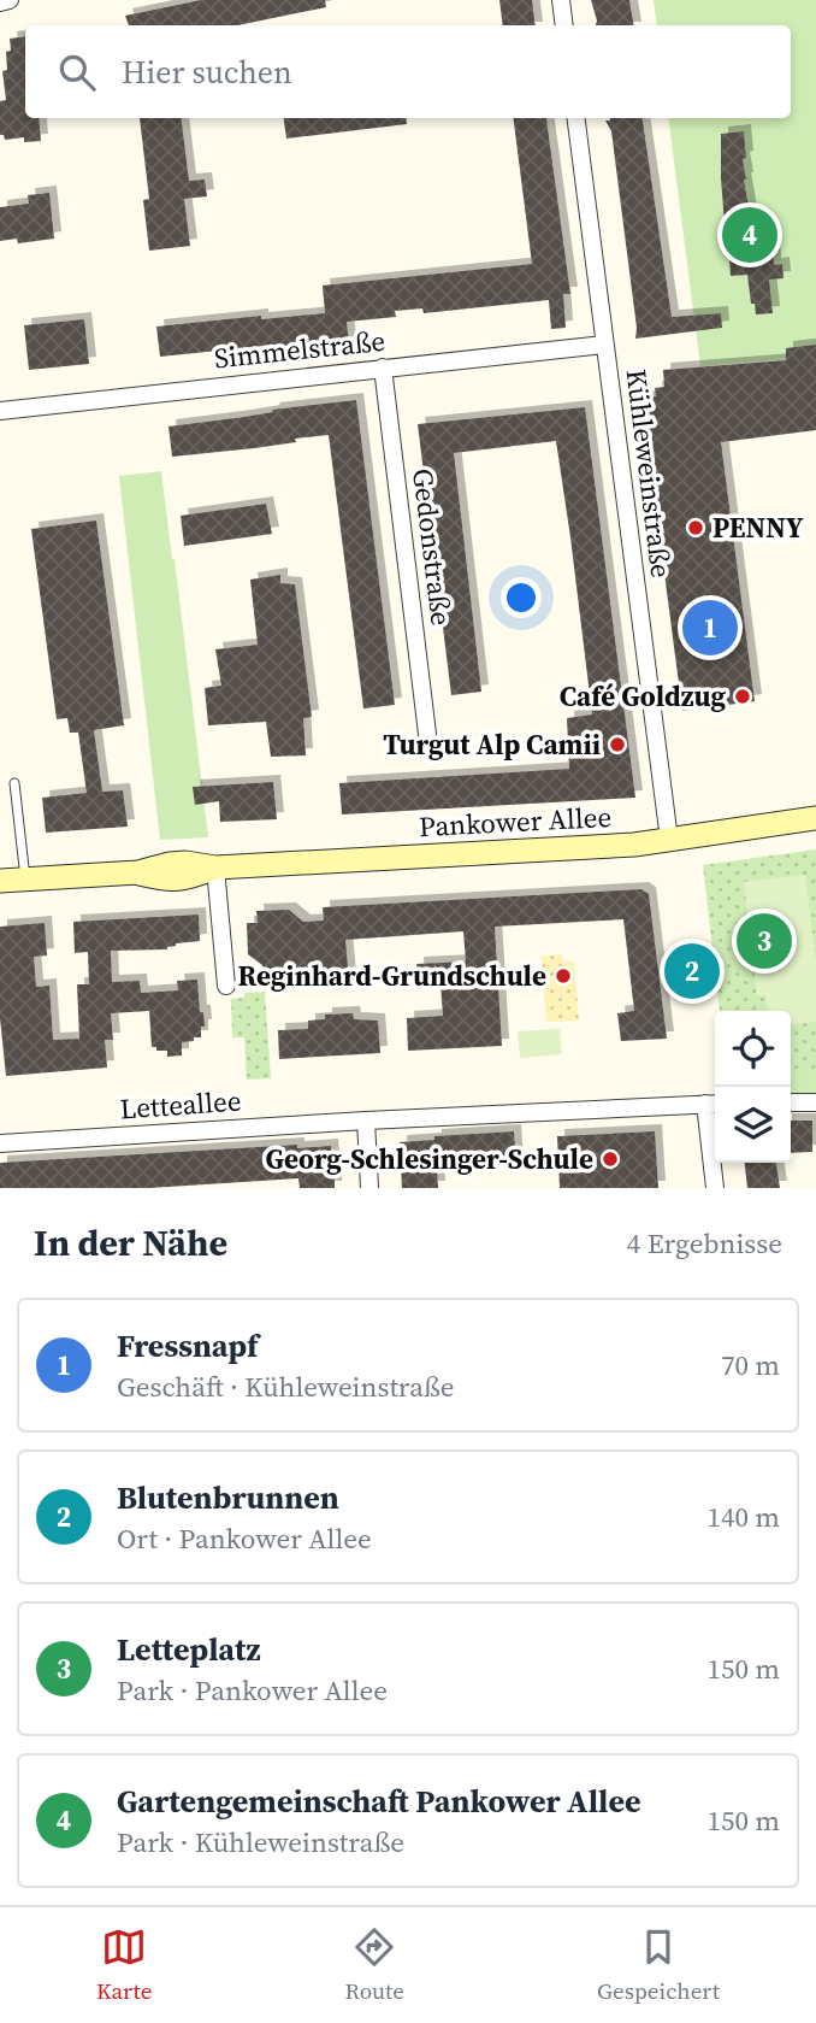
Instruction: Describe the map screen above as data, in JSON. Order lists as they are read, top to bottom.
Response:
{
  "streets": {
    "street": [
      "Simmelstraße",
      "Kühleweinstraße",
      "Gedonstraße",
      "Pankower Allee",
      "Letteallee"
    ]
  },
  "crossings": [
    ["Simmelstraße", "Kühleweinstraße"],
    ["Simmelstraße", "Gedonstraße"],
    ["Kühleweinstraße", "Pankower Allee"]
  ],
  "places": [
    "PENNY",
    "Café Goldzug",
    "Turgut Alp Camii",
    "Reginhard-Grundschule",
    "Georg-Schlesinger-Schule"
  ],
  "page": {
    "search": "Hier suchen",
    "pins": [
      "4",
      "1",
      "3",
      "2"
    ],
    "heading": ["In der Nähe", "4 Ergebnisse"],
    "list": [
      {
        "mark": "1",
        "name": "Fressnapf",
        "note": "Geschäft · Kühleweinstraße",
        "value": "70 m"
      },
      {
        "mark": "2",
        "name": "Blutenbrunnen",
        "note": "Ort · Pankower Allee",
        "value": "140 m"
      },
      {
        "mark": "3",
        "name": "Letteplatz",
        "note": "Park · Pankower Allee",
        "value": "150 m"
      },
      {
        "mark": "4",
        "name": "Gartengemeinschaft Pankower Allee",
        "note": "Park · Kühleweinstraße",
        "value": "150 m"
      }
    ],
    "nav": ["Karte", "Route", "Gespeichert"]
  }
}
